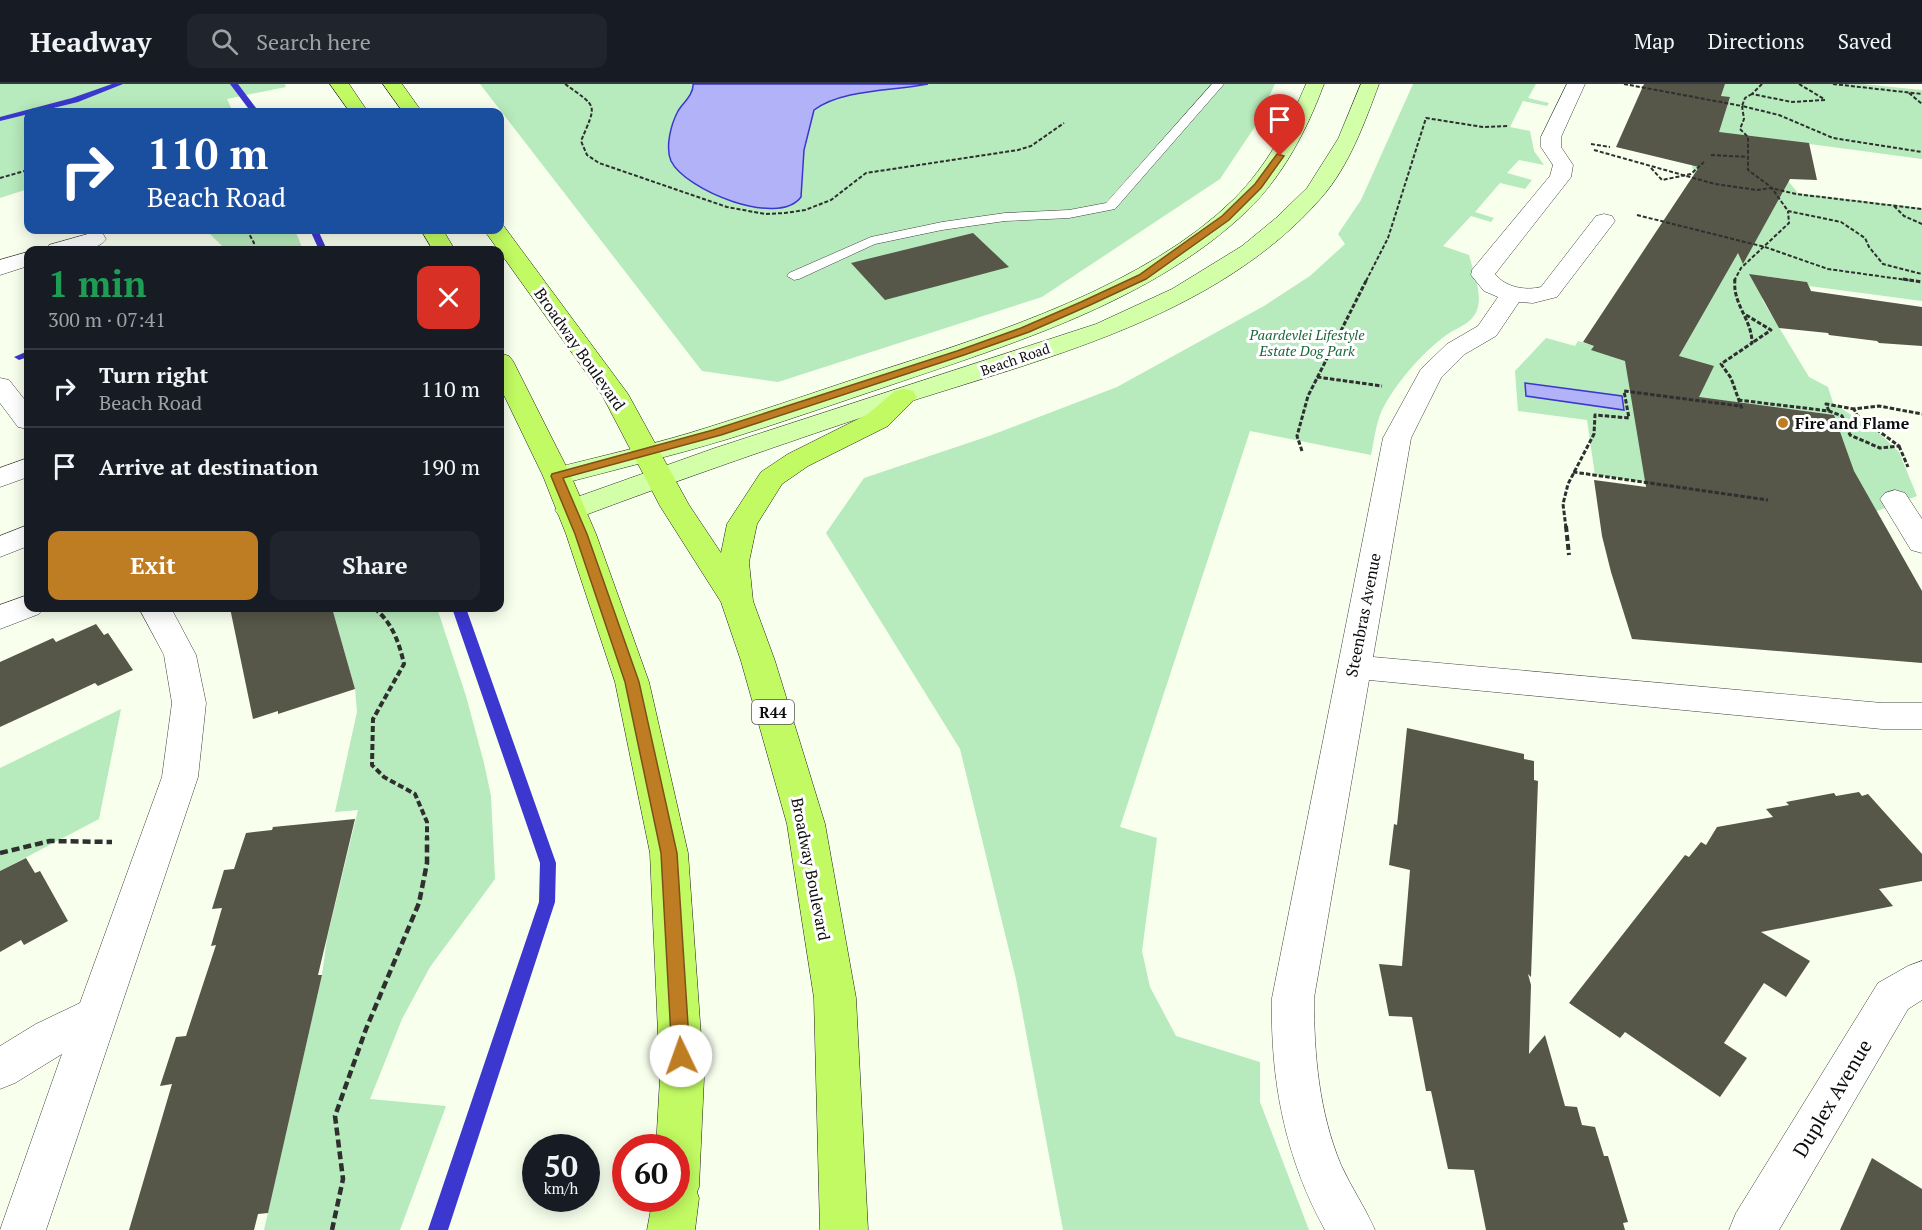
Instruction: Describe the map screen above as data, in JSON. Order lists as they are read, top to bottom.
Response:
{
  "streets": {
    "main road": ["Broadway Boulevard", "Beach Road", "R44"],
    "street": ["Steenbras Avenue", "Duplex Avenue"]
  },
  "crossings": [
    ["Broadway Boulevard", "Beach Road"]
  ],
  "parks": ["Paardevlei Lifestyle Estate Dog Park"],
  "places": ["Fire and Flame"],
  "page": {
    "header": "Headway",
    "search": "Search here",
    "nav": ["Map", "Directions", "Saved"],
    "turn": ["110 m", "Beach Road"],
    "heading": ["1 min", "300 m · 07:41"],
    "list": [
      {
        "name": "Turn right",
        "note": "Beach Road",
        "value": "110 m"
      },
      {
        "name": "Arrive at destination",
        "value": "190 m"
      }
    ],
    "buttons": ["Exit", "Share"],
    "speed": "50 km/h",
    "limit": "60"
  }
}
